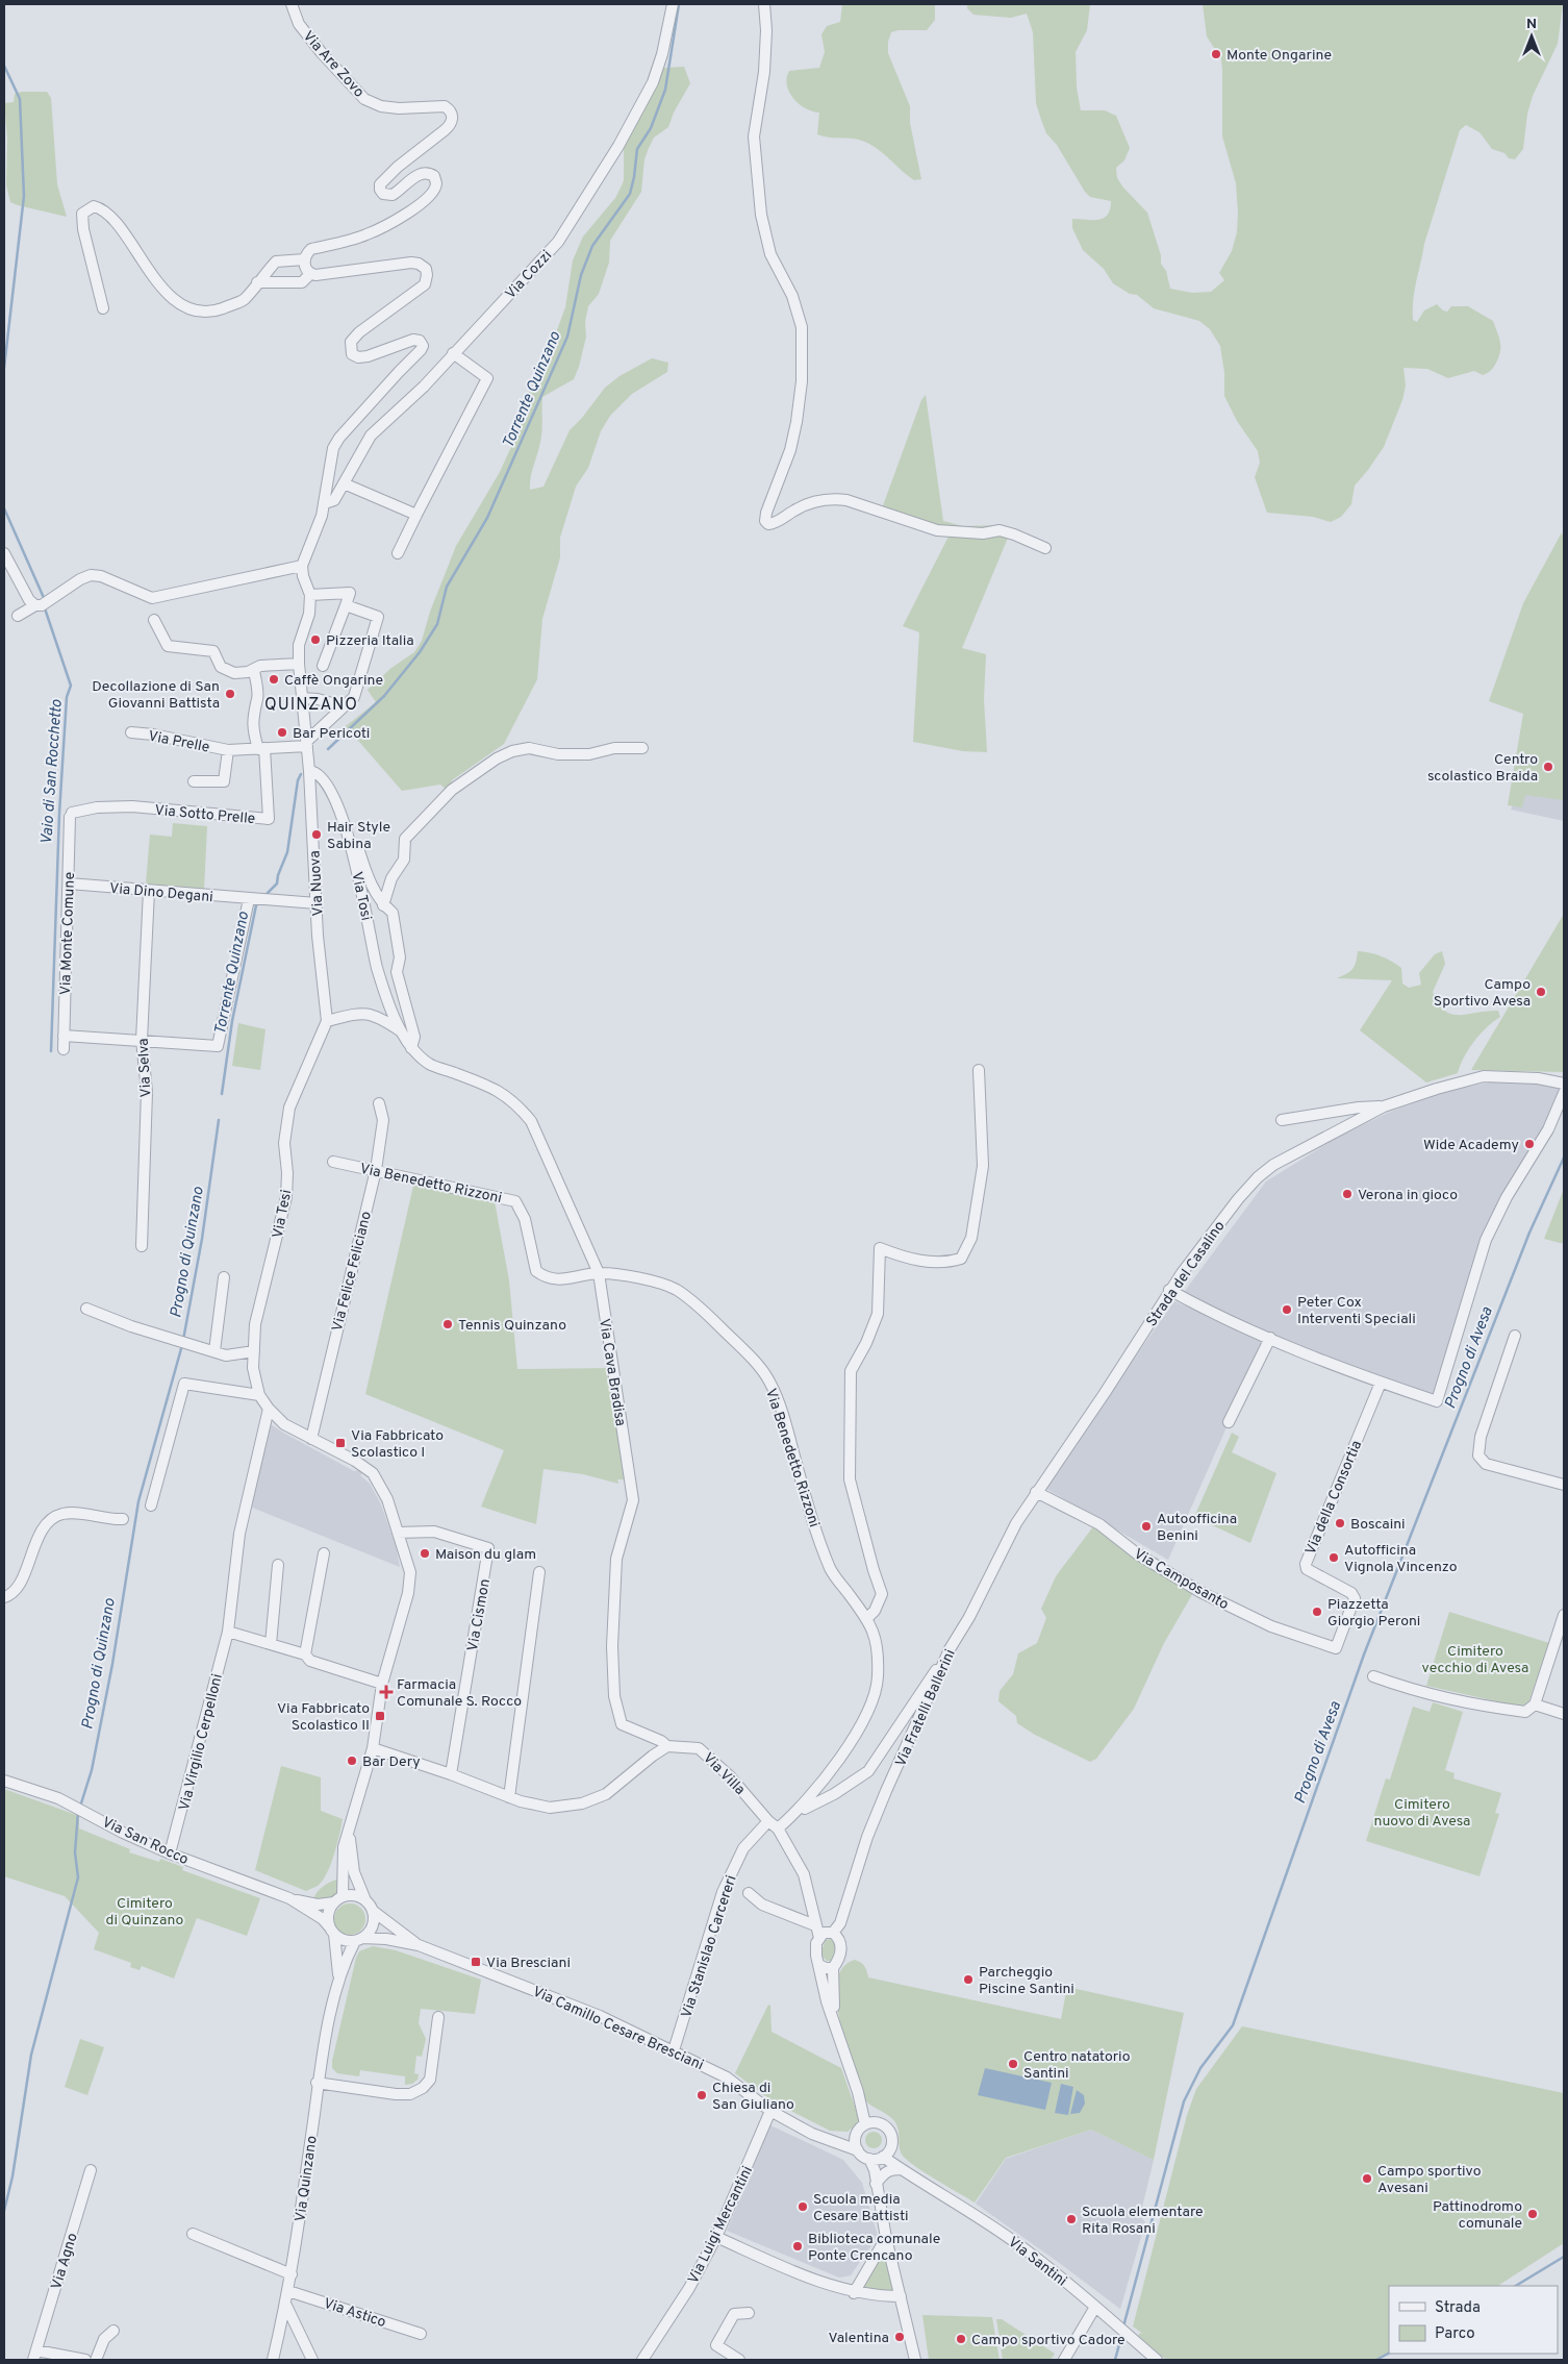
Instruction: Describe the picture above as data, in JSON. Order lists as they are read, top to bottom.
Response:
{
  "streets": {
    "street": [
      "Via Are Zovo",
      "Via Cozzi",
      "Via Prelle",
      "Via Sotto Prelle",
      "Via Nuova",
      "Via Dino Degani",
      "Via Tosi",
      "Via Monte Comune",
      "Via Selva",
      "Via Benedetto Rizzoni",
      "Via Tesi",
      "Via Felice Feliciano",
      "Strada del Casalino",
      "Via Cava Bradisa",
      "Via della Consortia",
      "Via Camposanto",
      "Via Cismon",
      "Via Fratelli Ballerini",
      "Via Virgilio Cerpelloni",
      "Via Villa",
      "Via San Rocco",
      "Via Stanislao Carcereri",
      "Via Camillo Cesare Bresciani",
      "Via Quinzano",
      "Via Luigi Mercantini",
      "Via Agno",
      "Via Santini",
      "Via Astico"
    ]
  },
  "crossings": [
    ["Via Prelle", "Via Sotto Prelle"],
    ["Via Prelle", "Via Nuova"],
    ["Via Sotto Prelle", "Via Monte Comune"],
    ["Via Nuova", "Via Dino Degani"],
    ["Via Nuova", "Via Tosi"],
    ["Via Nuova", "Via Tesi"],
    ["Via Dino Degani", "Via Monte Comune"],
    ["Via Dino Degani", "Via Selva"],
    ["Via Tosi", "Via Tesi"],
    ["Via Tosi", "Via Cava Bradisa"],
    ["Via Benedetto Rizzoni", "Via Felice Feliciano"],
    ["Via Benedetto Rizzoni", "Via Cava Bradisa"],
    ["Via Tesi", "Via Felice Feliciano"],
    ["Via Tesi", "Via Cismon"],
    ["Via Tesi", "Via Virgilio Cerpelloni"],
    ["Via Tesi", "Via Quinzano"],
    ["Strada del Casalino", "Via Camposanto"],
    ["Strada del Casalino", "Via Fratelli Ballerini"],
    ["Via Cava Bradisa", "Via Villa"],
    ["Via della Consortia", "Via Camposanto"],
    ["Via Camposanto", "Via Fratelli Ballerini"],
    ["Via Fratelli Ballerini", "Via Villa"],
    ["Via Virgilio Cerpelloni", "Via San Rocco"],
    ["Via Villa", "Via Stanislao Carcereri"],
    ["Via Villa", "Via Camillo Cesare Bresciani"],
    ["Via Villa", "Via Santini"],
    ["Via San Rocco", "Via Camillo Cesare Bresciani"],
    ["Via San Rocco", "Via Quinzano"],
    ["Via Stanislao Carcereri", "Via Camillo Cesare Bresciani"],
    ["Via Camillo Cesare Bresciani", "Via Quinzano"],
    ["Via Camillo Cesare Bresciani", "Via Luigi Mercantini"],
    ["Via Camillo Cesare Bresciani", "Via Santini"],
    ["Via Quinzano", "Via Astico"]
  ],
  "districts": ["QUINZANO"],
  "water": [
    "Torrente Quinzano",
    "Vaio di San Rocchetto",
    "Progno di Quinzano",
    "Progno di Avesa"
  ],
  "parks": ["Cimitero vecchio di Avesa", "Cimitero nuovo di Avesa", "Cimitero di Quinzano"],
  "places": {
    "other": [
      "Monte Ongarine",
      "Pizzeria Italia",
      "Caffè Ongarine",
      "Decollazione di San Giovanni Battista",
      "Bar Pericoti",
      "Centro scolastico Braida",
      "Hair Style Sabina",
      "Campo Sportivo Avesa",
      "Wide Academy",
      "Verona in gioco",
      "Peter Cox Interventi Speciali",
      "Tennis Quinzano",
      "Boscaini",
      "Autoofficina Benini",
      "Maison du glam",
      "Autofficina Vignola Vincenzo",
      "Piazzetta Giorgio Peroni",
      "Bar Dery",
      "Parcheggio Piscine Santini",
      "Centro natatorio Santini",
      "Chiesa di San Giuliano",
      "Campo sportivo Avesani",
      "Scuola media Cesare Battisti",
      "Pattinodromo comunale",
      "Scuola elementare Rita Rosani",
      "Biblioteca comunale Ponte Crencano",
      "Valentina",
      "Campo sportivo Cadore"
    ],
    "transit": ["Via Fabbricato Scolastico I", "Via Fabbricato Scolastico II", "Via Bresciani"],
    "health": ["Farmacia Comunale S. Rocco"]
  },
  "legend": ["Strada", "Parco"],
  "north": "top"
}
